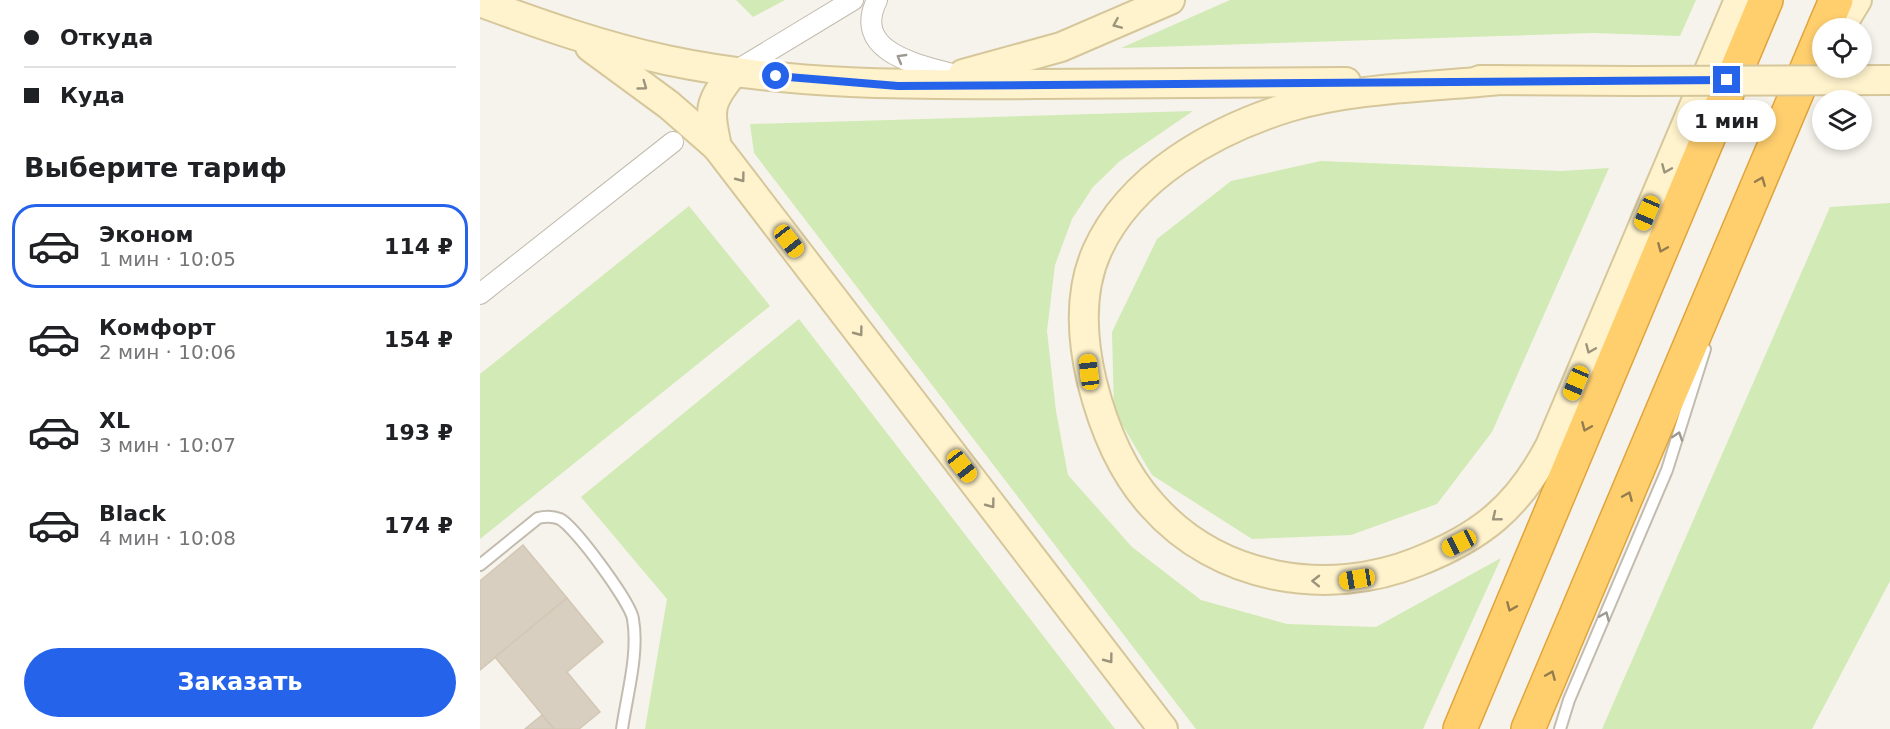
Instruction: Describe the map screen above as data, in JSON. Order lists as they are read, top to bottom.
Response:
{
  "page": {
    "banner": ["Откуда", "Куда"],
    "bubble": "1 мин",
    "heading": "Выберите тариф",
    "list": [
      {
        "name": "Эконом",
        "note": "1 мин · 10:05",
        "value": "114 ₽"
      },
      {
        "name": "Комфорт",
        "note": "2 мин · 10:06",
        "value": "154 ₽"
      },
      {
        "name": "XL",
        "note": "3 мин · 10:07",
        "value": "193 ₽"
      },
      {
        "name": "Black",
        "note": "4 мин · 10:08",
        "value": "174 ₽"
      }
    ],
    "buttons": "Заказать"
  }
}
